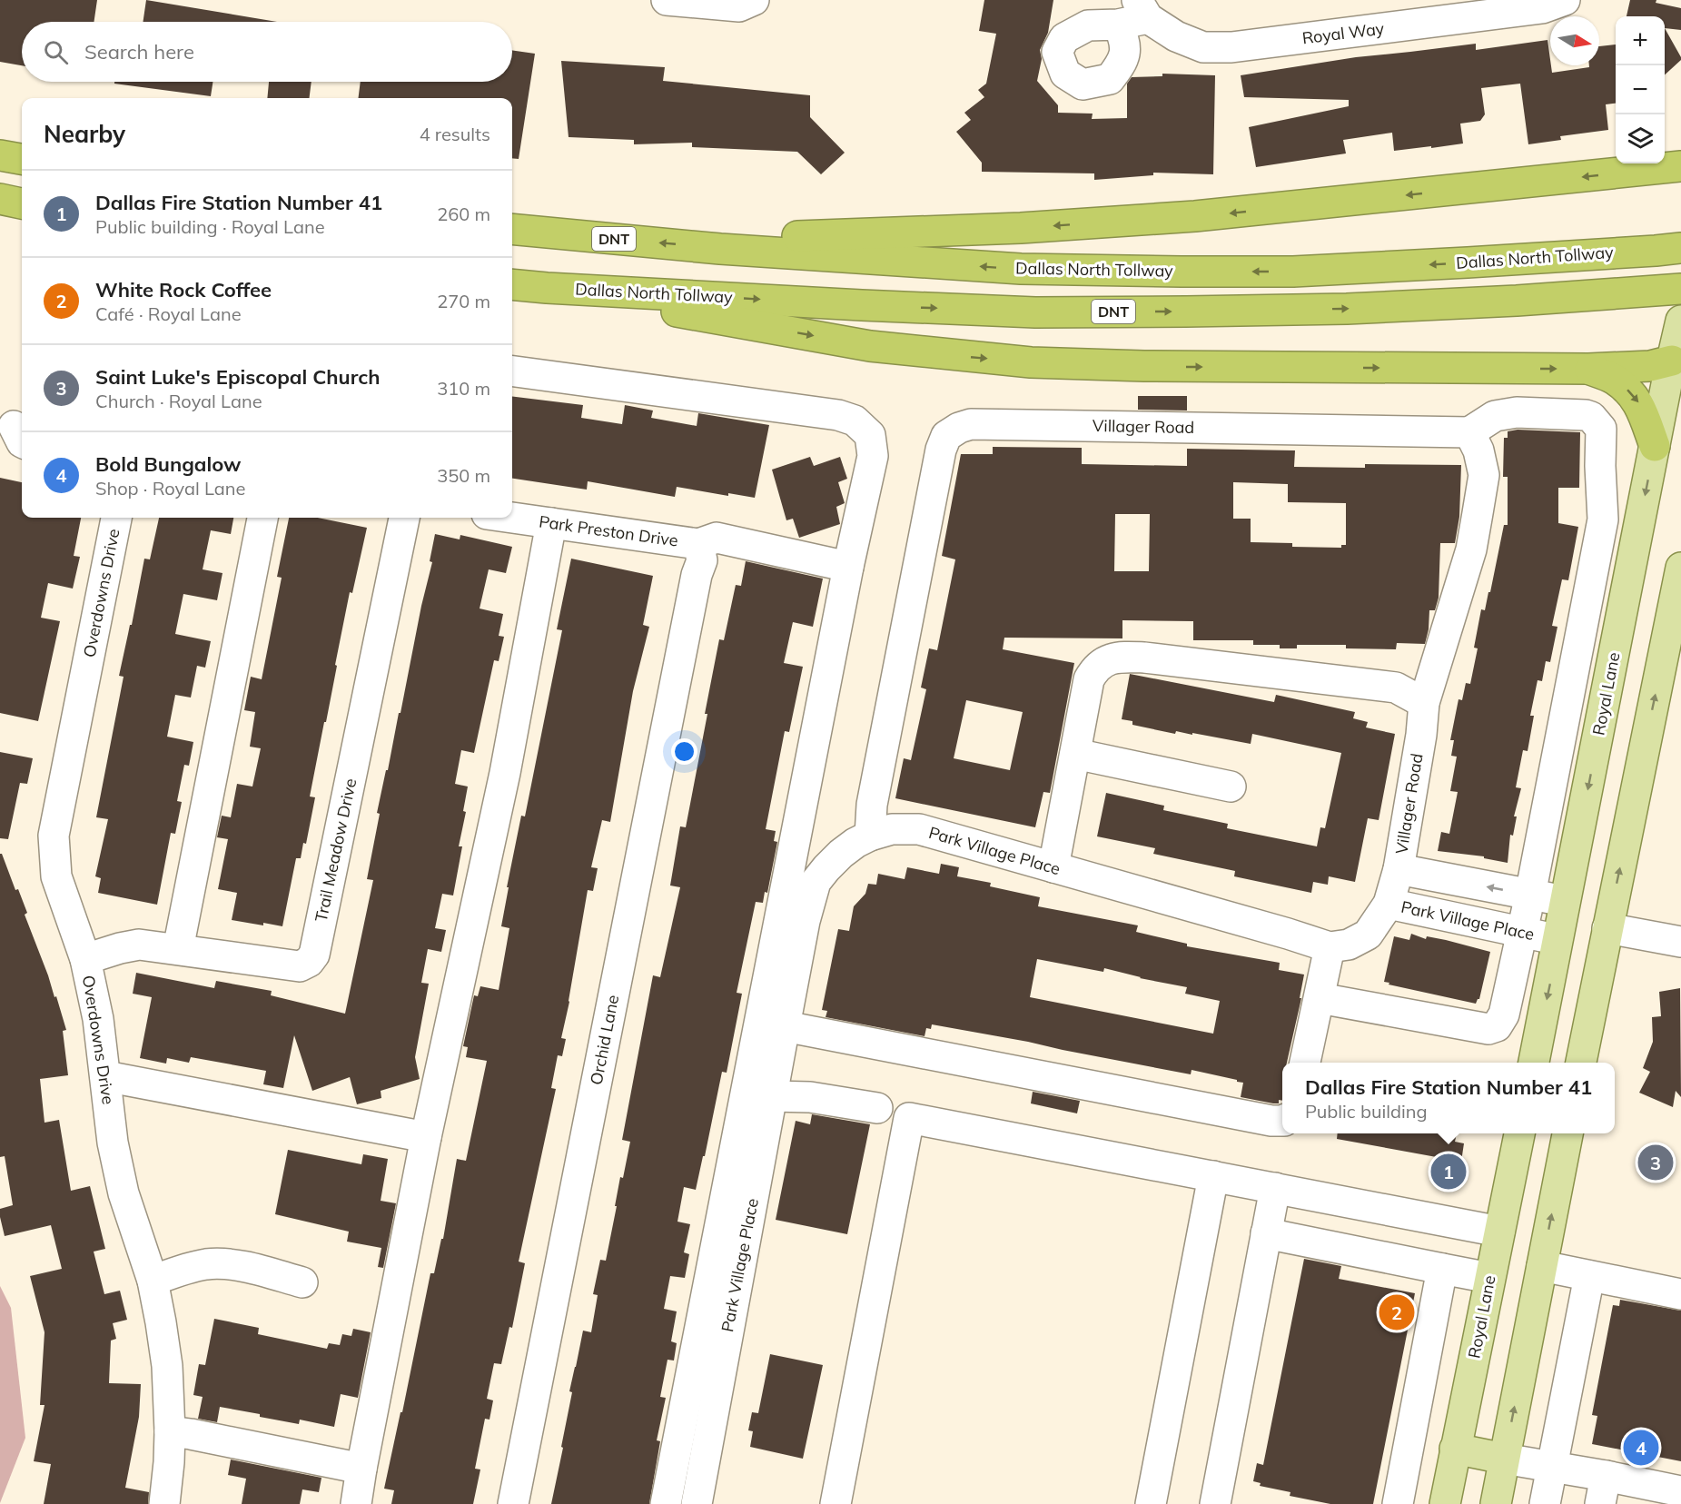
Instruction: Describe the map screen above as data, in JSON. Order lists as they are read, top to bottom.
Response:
{
  "streets": {
    "highway": ["DNT", "Dallas North Tollway"],
    "main road": ["Royal Lane"],
    "street": [
      "Royal Way",
      "Villager Road",
      "Park Preston Drive",
      "Overdowns Drive",
      "Trail Meadow Drive",
      "Park Village Place",
      "Orchid Lane"
    ]
  },
  "crossings": [
    ["Villager Road", "Park Village Place"],
    ["Park Preston Drive", "Orchid Lane"],
    ["Overdowns Drive", "Trail Meadow Drive"],
    ["Royal Lane", "Park Village Place"]
  ],
  "north": "right",
  "page": {
    "map_buttons": ["+", "−"],
    "search": "Search here",
    "heading": ["Nearby", "4 results"],
    "list": [
      {
        "mark": "1",
        "name": "Dallas Fire Station Number 41",
        "note": "Public building · Royal Lane",
        "value": "260 m"
      },
      {
        "mark": "2",
        "name": "White Rock Coffee",
        "note": "Café · Royal Lane",
        "value": "270 m"
      },
      {
        "mark": "3",
        "name": "Saint Luke's Episcopal Church",
        "note": "Church · Royal Lane",
        "value": "310 m"
      },
      {
        "mark": "4",
        "name": "Bold Bungalow",
        "note": "Shop · Royal Lane",
        "value": "350 m"
      }
    ],
    "popup": ["Dallas Fire Station Number 41", "Public building"],
    "pins": [
      "3",
      "1",
      "2",
      "4"
    ]
  }
}
